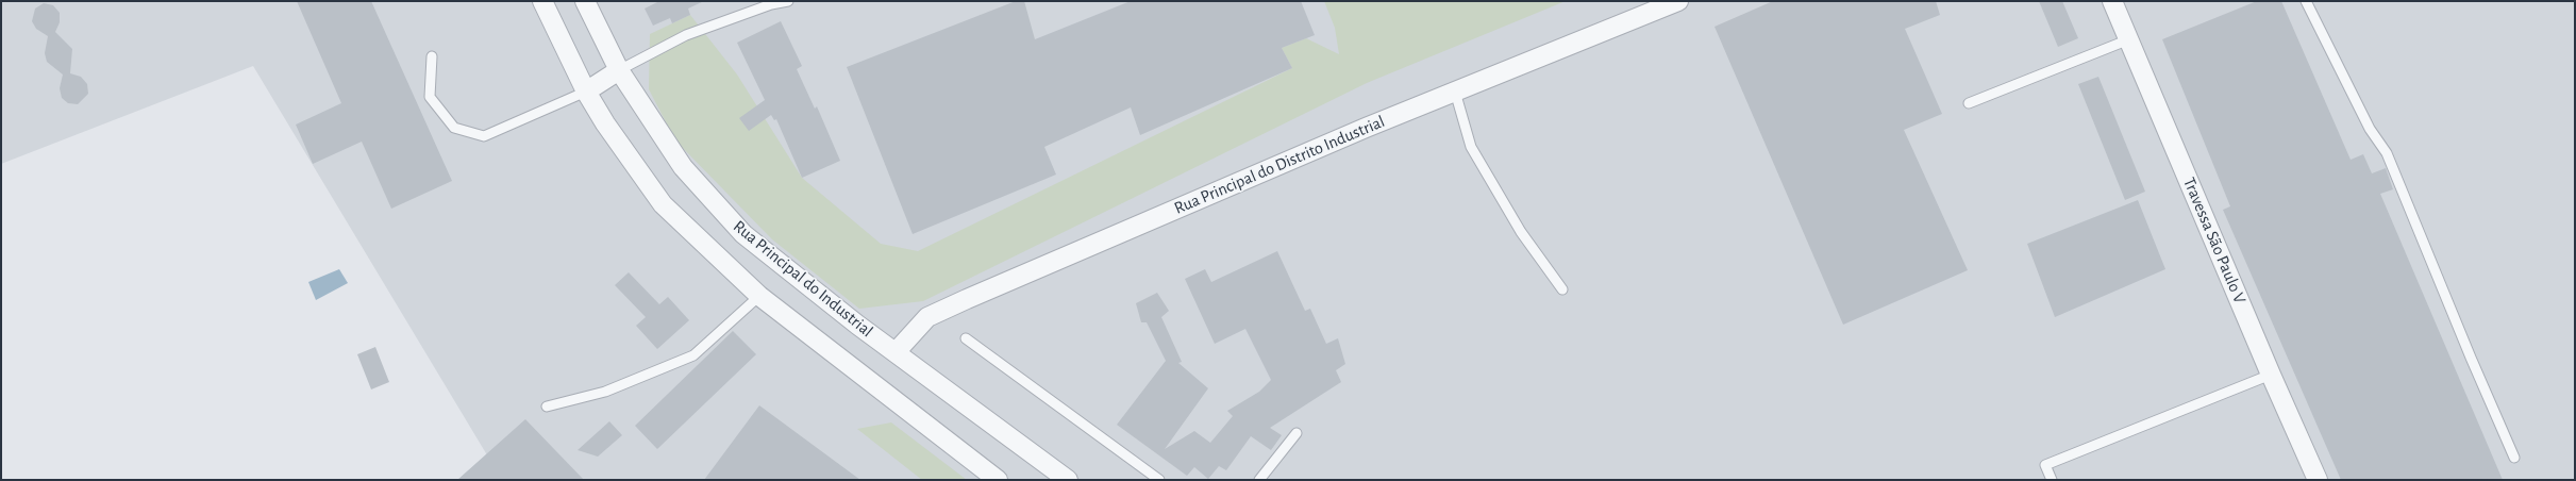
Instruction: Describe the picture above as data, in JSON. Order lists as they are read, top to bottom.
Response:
{
  "streets": {
    "street": ["Rua Principal do Distrito Industrial", "Travessa São Paulo V", "Rua Principal do Industrial"]
  },
  "crossings": [
    ["Rua Principal do Distrito Industrial", "Rua Principal do Industrial"]
  ]
}
